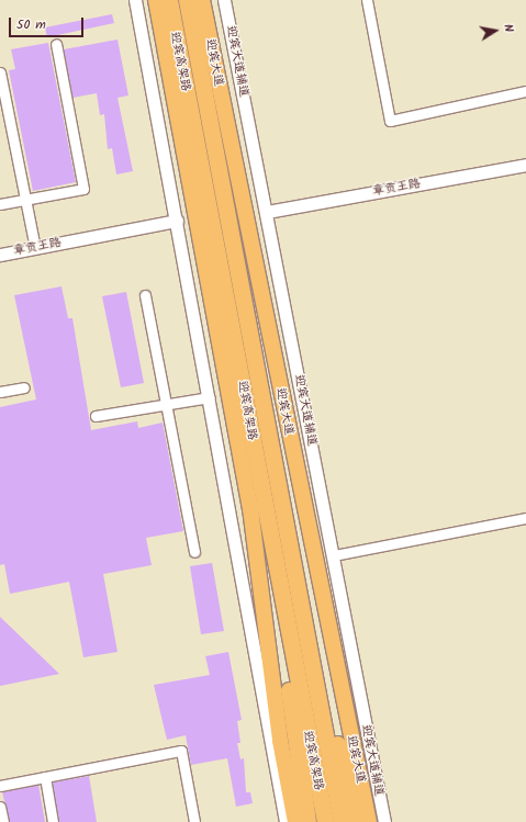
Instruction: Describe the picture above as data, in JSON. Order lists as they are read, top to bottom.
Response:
{
  "streets": {
    "highway": ["迎宾高架路"],
    "main road": ["迎宾大道"],
    "street": ["迎宾大道辅道", "章贡王路"]
  },
  "crossings": [
    ["迎宾大道辅道", "章贡王路"]
  ],
  "scale_bar": "50 m",
  "north": "right"
}
